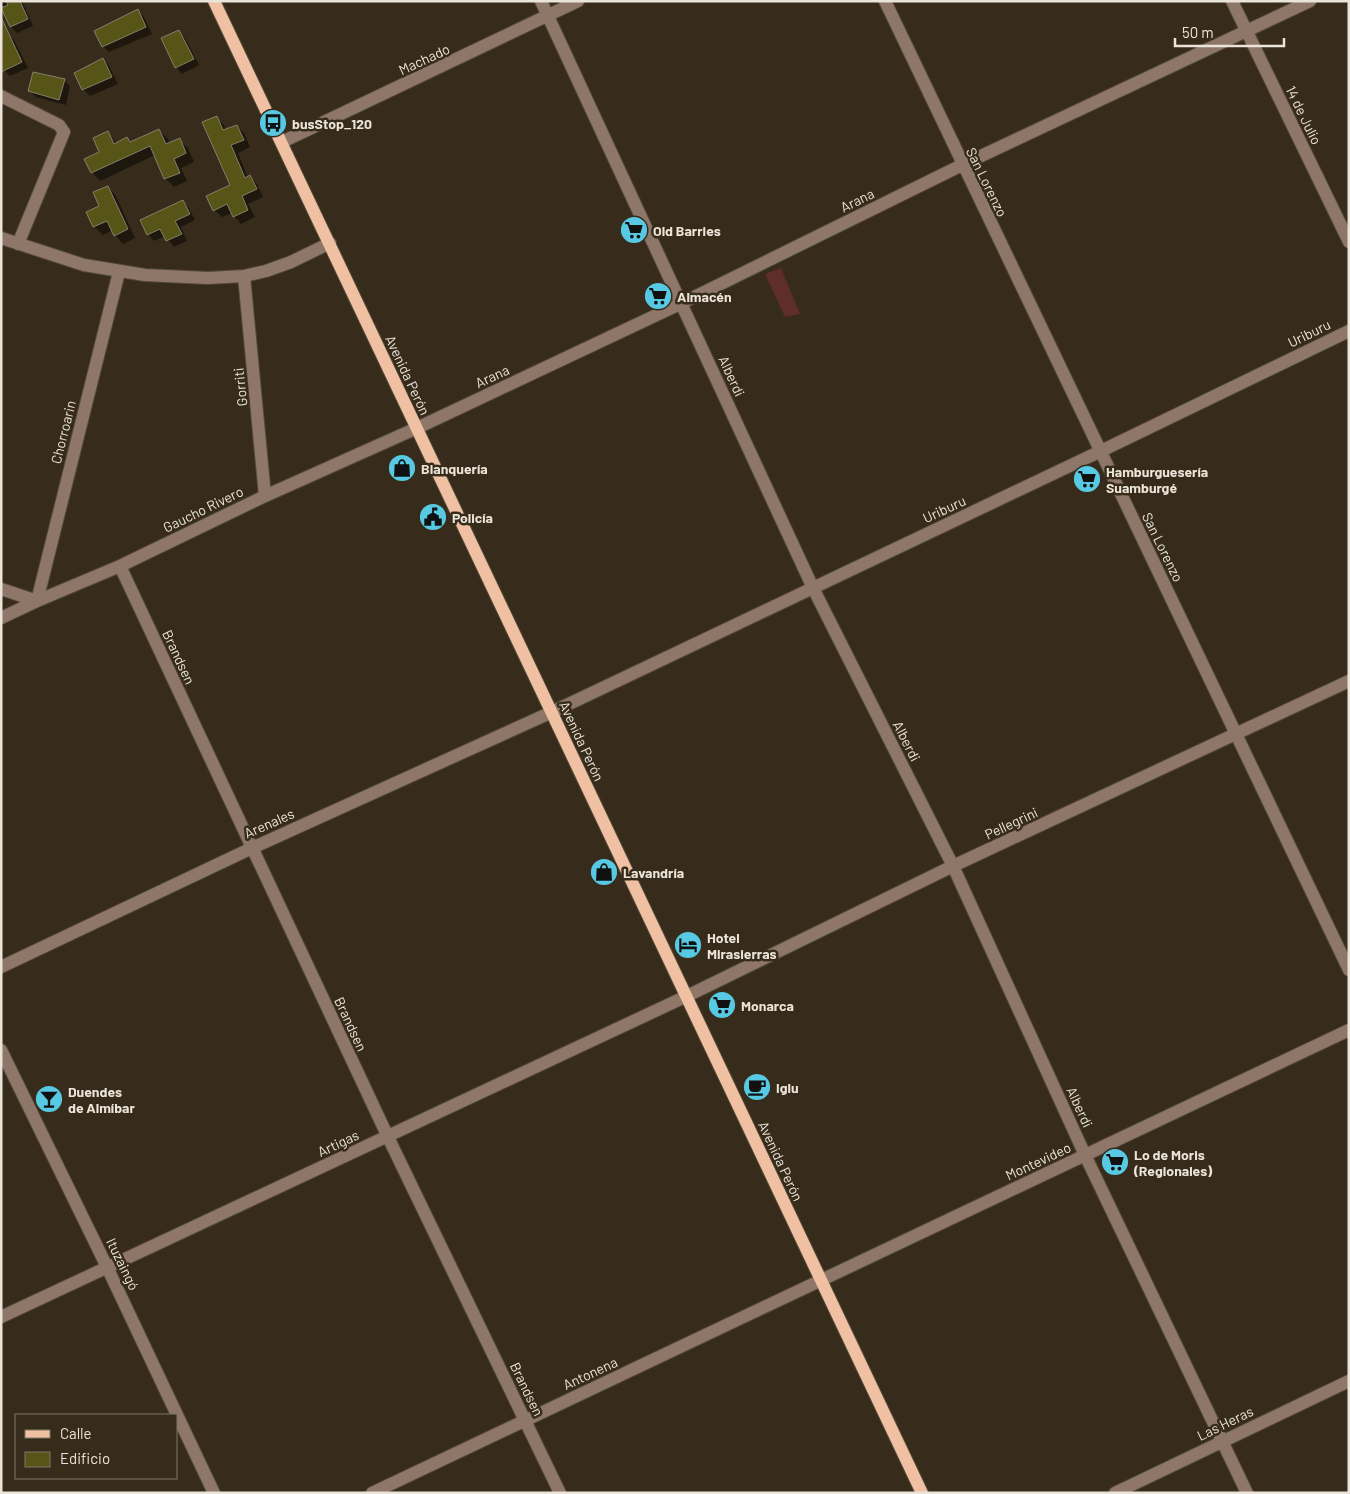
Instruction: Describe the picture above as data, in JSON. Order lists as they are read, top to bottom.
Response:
{
  "streets": {
    "main road": ["Avenida Perón"],
    "street": [
      "Machado",
      "14 de Julio",
      "San Lorenzo",
      "Arana",
      "Uriburu",
      "Alberdi",
      "Gorriti",
      "Chorroarin",
      "Gaucho Rivero",
      "Brandsen",
      "Arenales",
      "Pellegrini",
      "Artigas",
      "Montevideo",
      "Ituzaingó",
      "Antonena",
      "Las Heras"
    ]
  },
  "crossings": [
    ["Machado", "Avenida Perón"],
    ["Machado", "Alberdi"],
    ["14 de Julio", "Arana"],
    ["San Lorenzo", "Arana"],
    ["San Lorenzo", "Uriburu"],
    ["San Lorenzo", "Pellegrini"],
    ["Arana", "Avenida Perón"],
    ["Arana", "Alberdi"],
    ["Arana", "Gaucho Rivero"],
    ["Uriburu", "Avenida Perón"],
    ["Uriburu", "Alberdi"],
    ["Uriburu", "Arenales"],
    ["Avenida Perón", "Gaucho Rivero"],
    ["Avenida Perón", "Arenales"],
    ["Avenida Perón", "Pellegrini"],
    ["Avenida Perón", "Artigas"],
    ["Avenida Perón", "Montevideo"],
    ["Avenida Perón", "Antonena"],
    ["Alberdi", "Pellegrini"],
    ["Alberdi", "Montevideo"],
    ["Alberdi", "Las Heras"],
    ["Gorriti", "Gaucho Rivero"],
    ["Chorroarin", "Gaucho Rivero"],
    ["Gaucho Rivero", "Brandsen"],
    ["Brandsen", "Arenales"],
    ["Brandsen", "Artigas"],
    ["Brandsen", "Antonena"],
    ["Pellegrini", "Artigas"],
    ["Artigas", "Ituzaingó"],
    ["Montevideo", "Antonena"]
  ],
  "places": {
    "bus stop": ["busStop_120"],
    "supermarket": [
      "Old Barries",
      "Almacén",
      "Hamburguesería Suamburgé",
      "Monarca",
      "Lo de Moris (Regionales)"
    ],
    "shop": ["Bianquería", "Lavandría"],
    "public building": ["Policía"],
    "hotel": ["Hotel Mirasierras"],
    "cafe": ["Iglu"],
    "bar": ["Duendes de Almíbar"]
  },
  "legend": ["Calle", "Edificio"],
  "scale_bar": "50 m"
}
